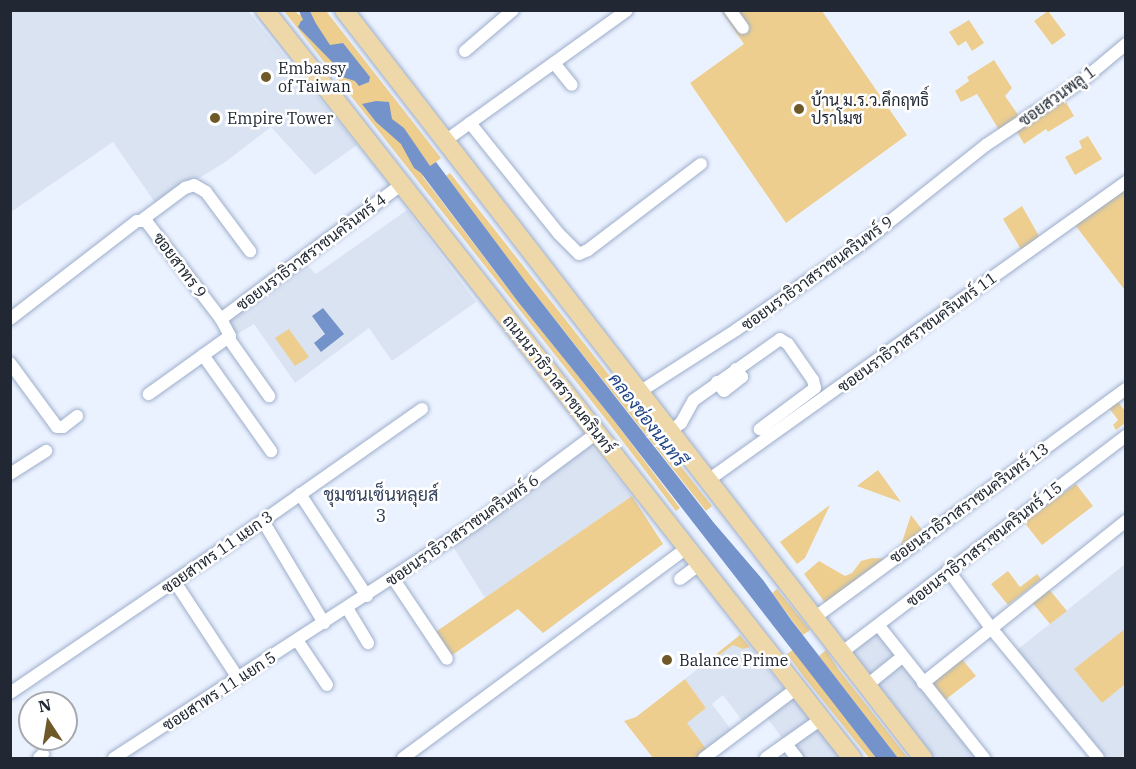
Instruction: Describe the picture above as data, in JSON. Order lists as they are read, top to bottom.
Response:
{
  "streets": {
    "main road": ["ถนนนราธิวาสราชนครินทร์"],
    "street": [
      "ซอยสวนพลู 1",
      "ซอยนราธิวาสราชนครินทร์ 4",
      "ซอยสาทร 9",
      "ซอยนราธิวาสราชนครินทร์ 9",
      "ซอยนราธิวาสราชนครินทร์ 11",
      "ซอยนราธิวาสราชนครินทร์ 13",
      "ซอยนราธิวาสราชนครินทร์ 6",
      "ซอยนราธิวาสราชนครินทร์ 15",
      "ซอยสาทร 11 แยก 3",
      "ซอยสาทร 11 แยก 5"
    ]
  },
  "crossings": [
    ["ซอยสวนพลู 1", "ซอยนราธิวาสราชนครินทร์ 9"],
    ["ซอยนราธิวาสราชนครินทร์ 4", "ซอยสาทร 9"],
    ["ซอยนราธิวาสราชนครินทร์ 4", "ถนนนราธิวาสราชนครินทร์"],
    ["ถนนนราธิวาสราชนครินทร์", "ซอยนราธิวาสราชนครินทร์ 6"],
    ["ซอยนราธิวาสราชนครินทร์ 6", "ซอยสาทร 11 แยก 5"]
  ],
  "districts": ["ชุมชนเซ็นหลุยส์ 3"],
  "water": ["คลองช่องนนทรี"],
  "places": [
    "Embassy of Taiwan",
    "บ้าน ม.ร.ว.คึกฤทธิ์ ปราโมช",
    "Empire Tower",
    "Balance Prime"
  ],
  "north": "top"
}
